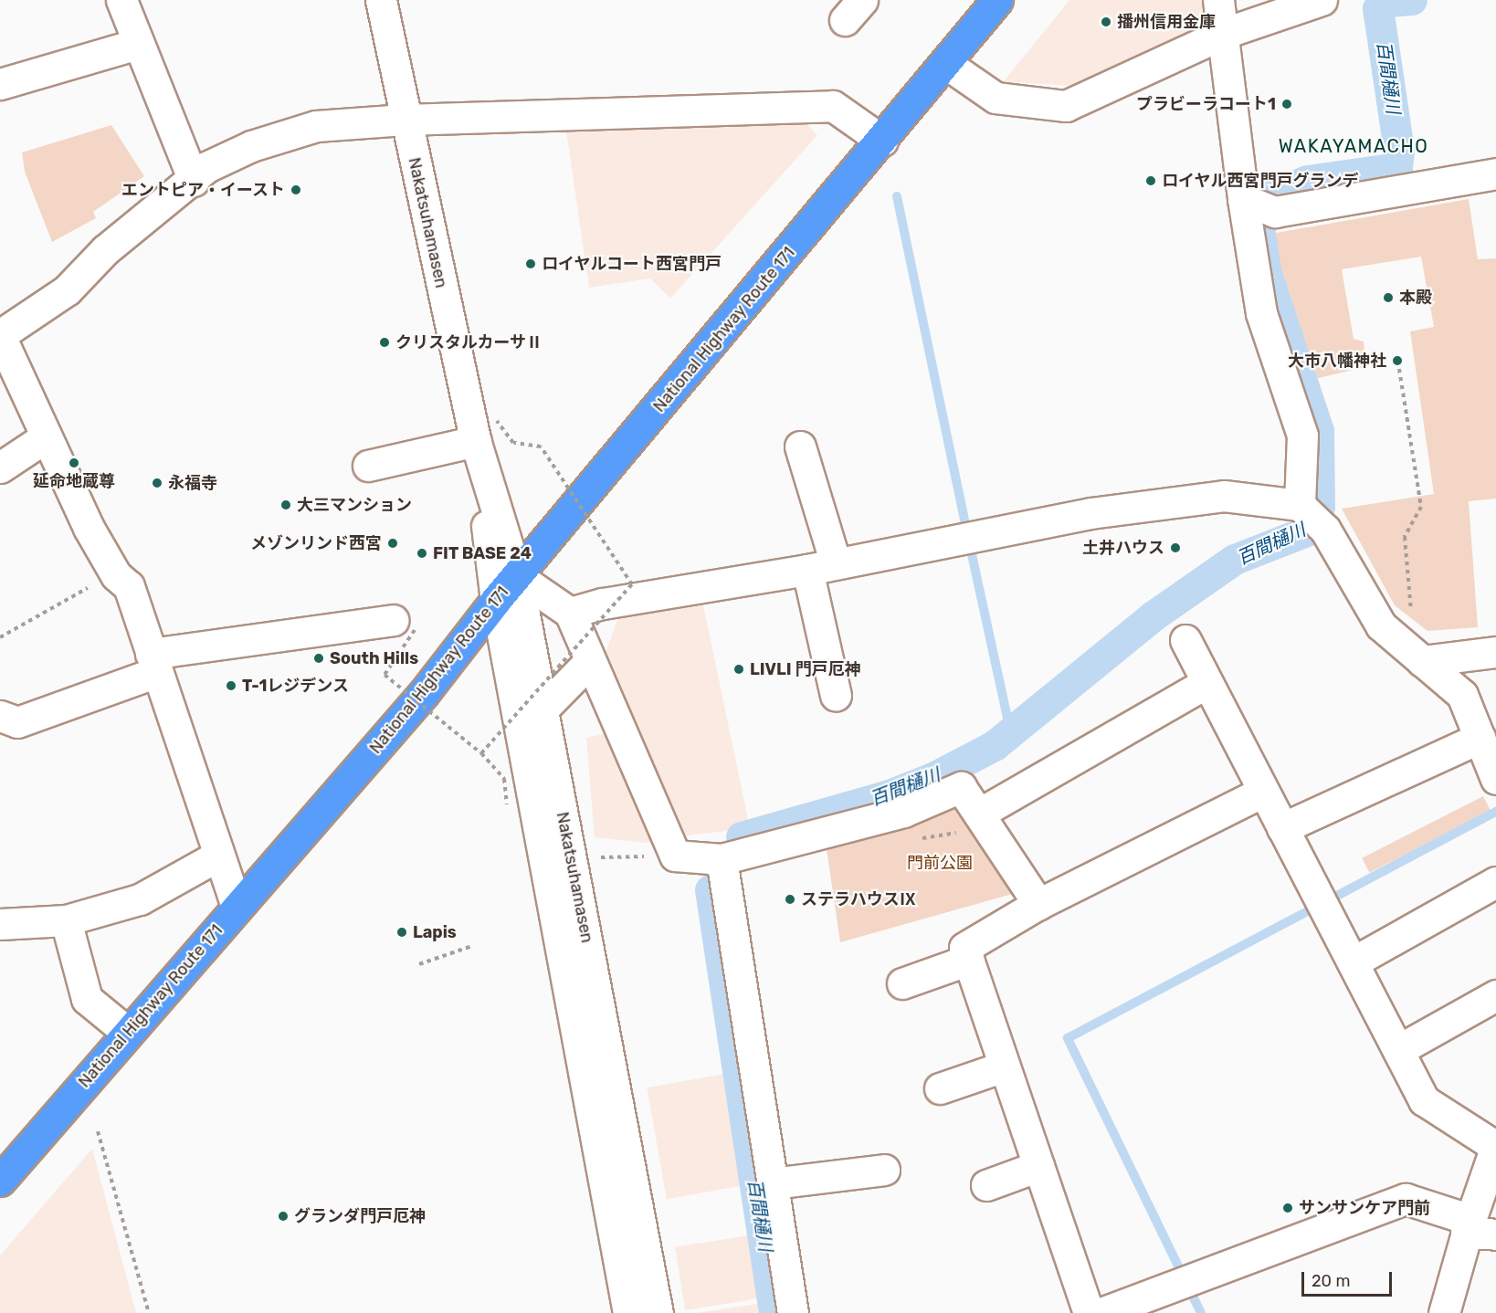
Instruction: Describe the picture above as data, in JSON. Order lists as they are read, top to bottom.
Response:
{
  "streets": {
    "highway": ["National Highway Route 171"],
    "street": ["Nakatsuhamasen"]
  },
  "crossings": [
    ["Nakatsuhamasen", "National Highway Route 171"]
  ],
  "districts": ["WAKAYAMACHO"],
  "water": ["百間樋川"],
  "parks": ["門前公園"],
  "places": [
    "播州信用金庫",
    "プラビーラコート1",
    "ロイヤル西宮門戸グランデ",
    "エントピア・イースト",
    "ロイヤルコート西宮門戸",
    "本殿",
    "クリスタルカーサⅡ",
    "大市八幡神社",
    "延命地蔵尊",
    "永福寺",
    "大三マンション",
    "メゾンリンド西宮",
    "土井ハウス",
    "FIT BASE 24",
    "South Hills",
    "LIVLI 門戸厄神",
    "T-1レジデンス",
    "ステラハウスⅨ",
    "Lapis",
    "サンサンケア門前",
    "グランダ門戸厄神"
  ],
  "scale_bar": "20 m"
}
